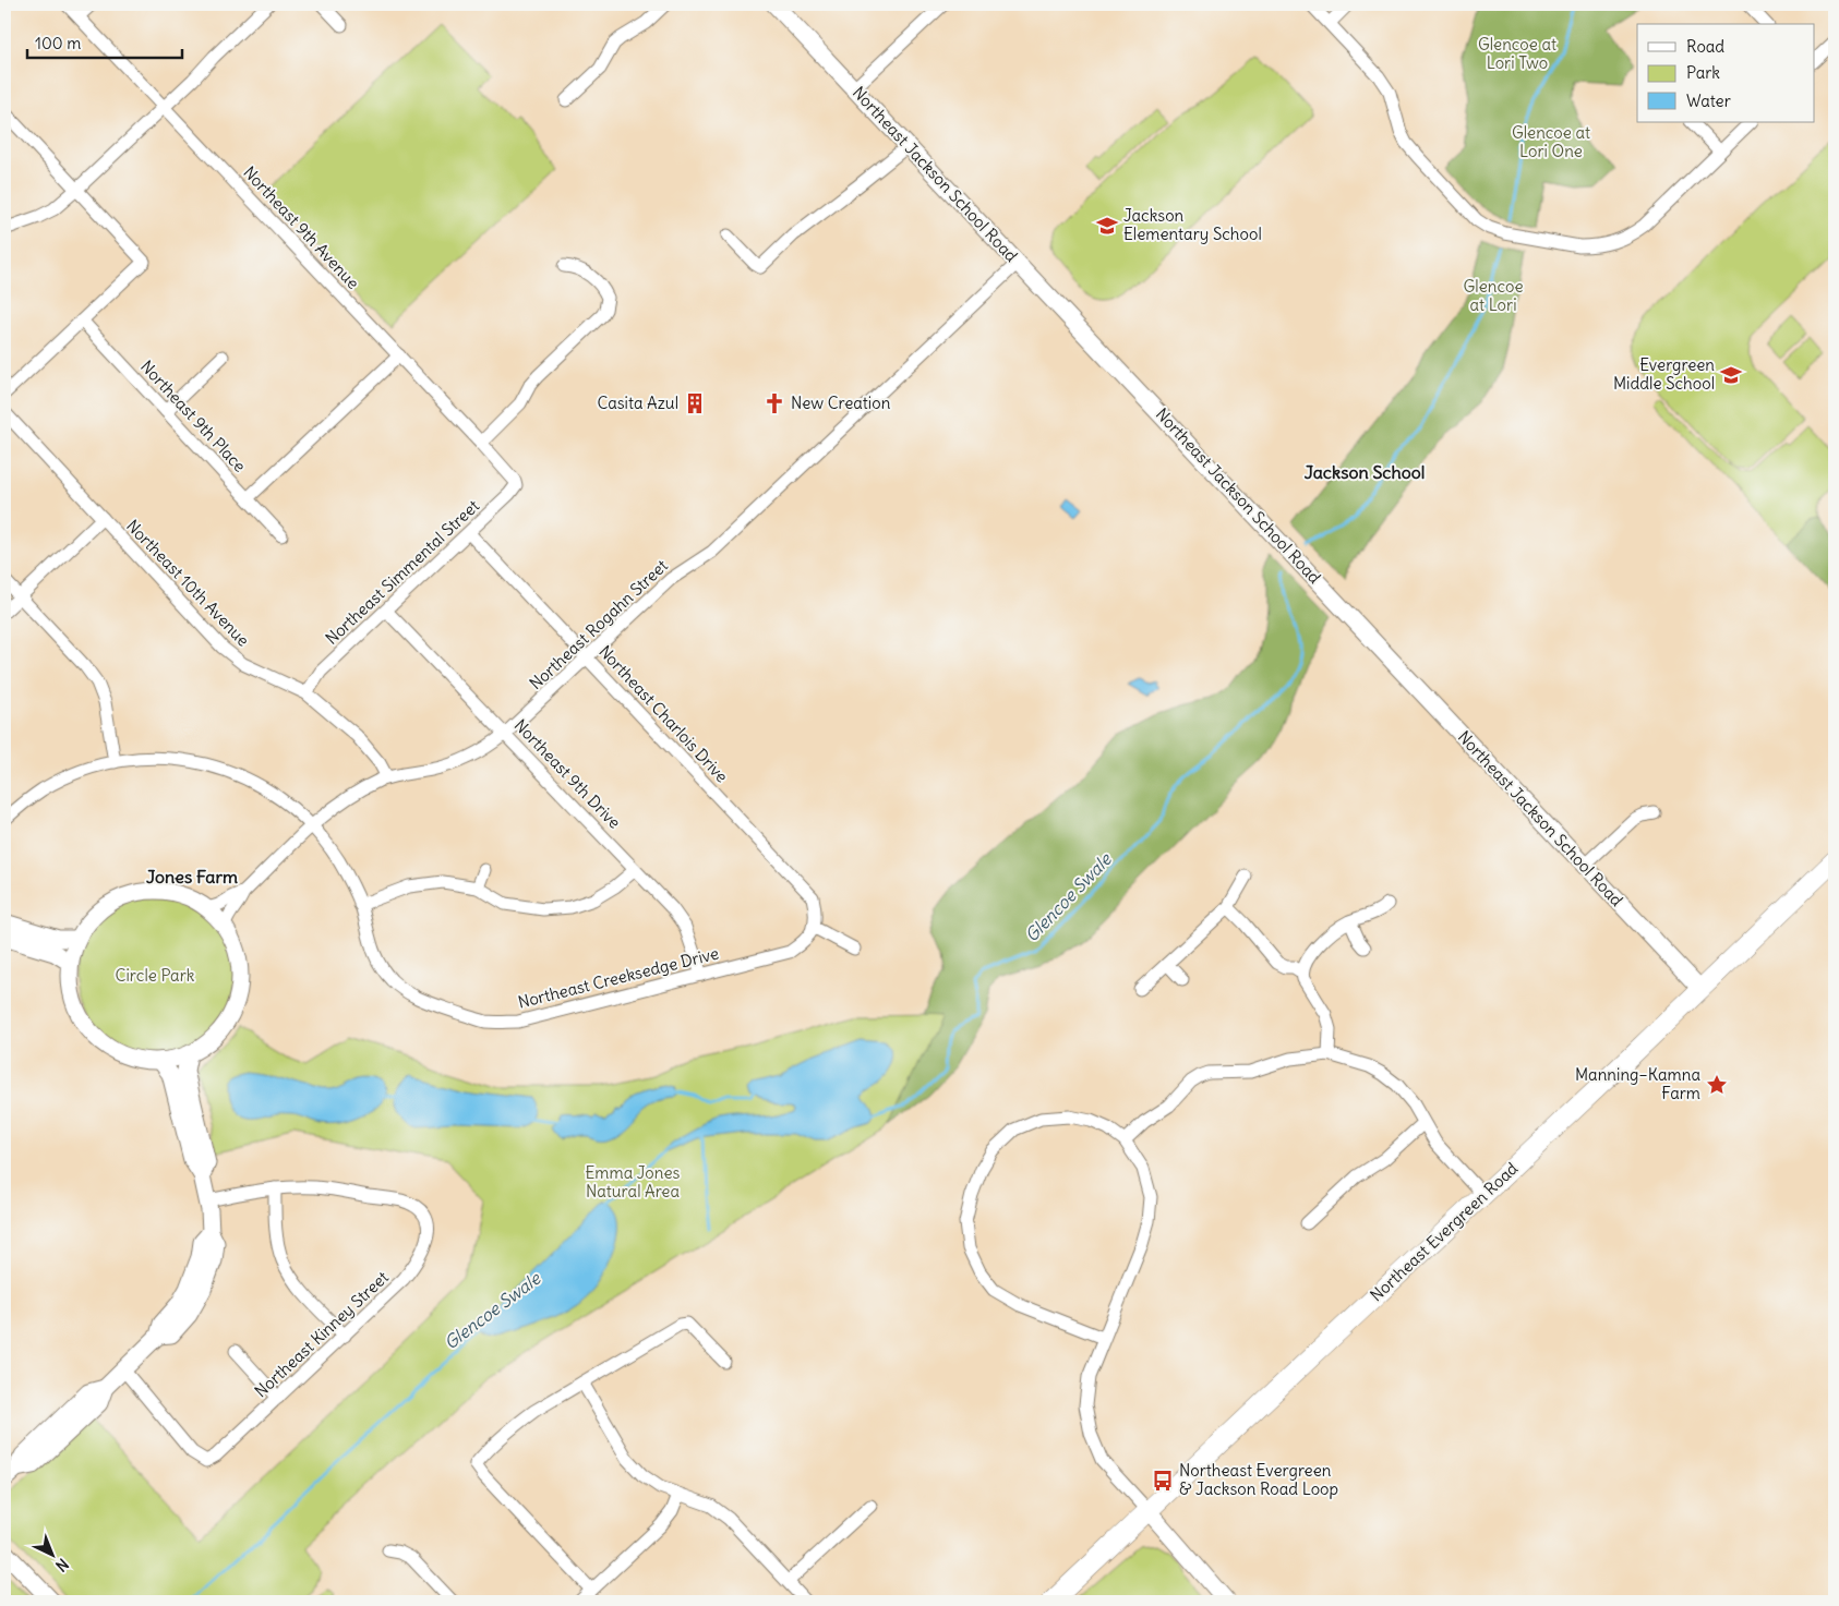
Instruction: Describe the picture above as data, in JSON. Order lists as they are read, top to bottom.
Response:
{
  "streets": {
    "main road": ["Northeast Evergreen Road"],
    "street": [
      "Northeast Jackson School Road",
      "Northeast 9th Avenue",
      "Northeast 9th Place",
      "Northeast Simmental Street",
      "Northeast 10th Avenue",
      "Northeast Rogahn Street",
      "Northeast Charlois Drive",
      "Northeast 9th Drive",
      "Northeast Creeksedge Drive",
      "Northeast Kinney Street"
    ]
  },
  "crossings": [
    ["Northeast Jackson School Road", "Northeast Rogahn Street"],
    ["Northeast Jackson School Road", "Northeast Evergreen Road"],
    ["Northeast 9th Avenue", "Northeast Simmental Street"],
    ["Northeast Simmental Street", "Northeast 10th Avenue"],
    ["Northeast Simmental Street", "Northeast Charlois Drive"],
    ["Northeast Simmental Street", "Northeast 9th Drive"],
    ["Northeast 10th Avenue", "Northeast Rogahn Street"],
    ["Northeast Rogahn Street", "Northeast Charlois Drive"],
    ["Northeast Rogahn Street", "Northeast 9th Drive"],
    ["Northeast Rogahn Street", "Northeast Creeksedge Drive"],
    ["Northeast Charlois Drive", "Northeast Creeksedge Drive"],
    ["Northeast 9th Drive", "Northeast Creeksedge Drive"]
  ],
  "districts": ["Jackson School", "Jones Farm"],
  "water": ["Glencoe Swale"],
  "parks": [
    "Glencoe at Lori Two",
    "Glencoe at Lori One",
    "Glencoe at Lori",
    "Circle Park",
    "Emma Jones Natural Area"
  ],
  "places": {
    "school or university": ["Jackson Elementary School", "Evergreen Middle School"],
    "building": ["Casita Azul"],
    "church": ["New Creation"],
    "place": ["Manning–Kamna Farm"],
    "bus stop": ["Northeast Evergreen & Jackson Road Loop"]
  },
  "legend": ["Road", "Park", "Water"],
  "scale_bar": "100 m",
  "north": "bottom right"
}
